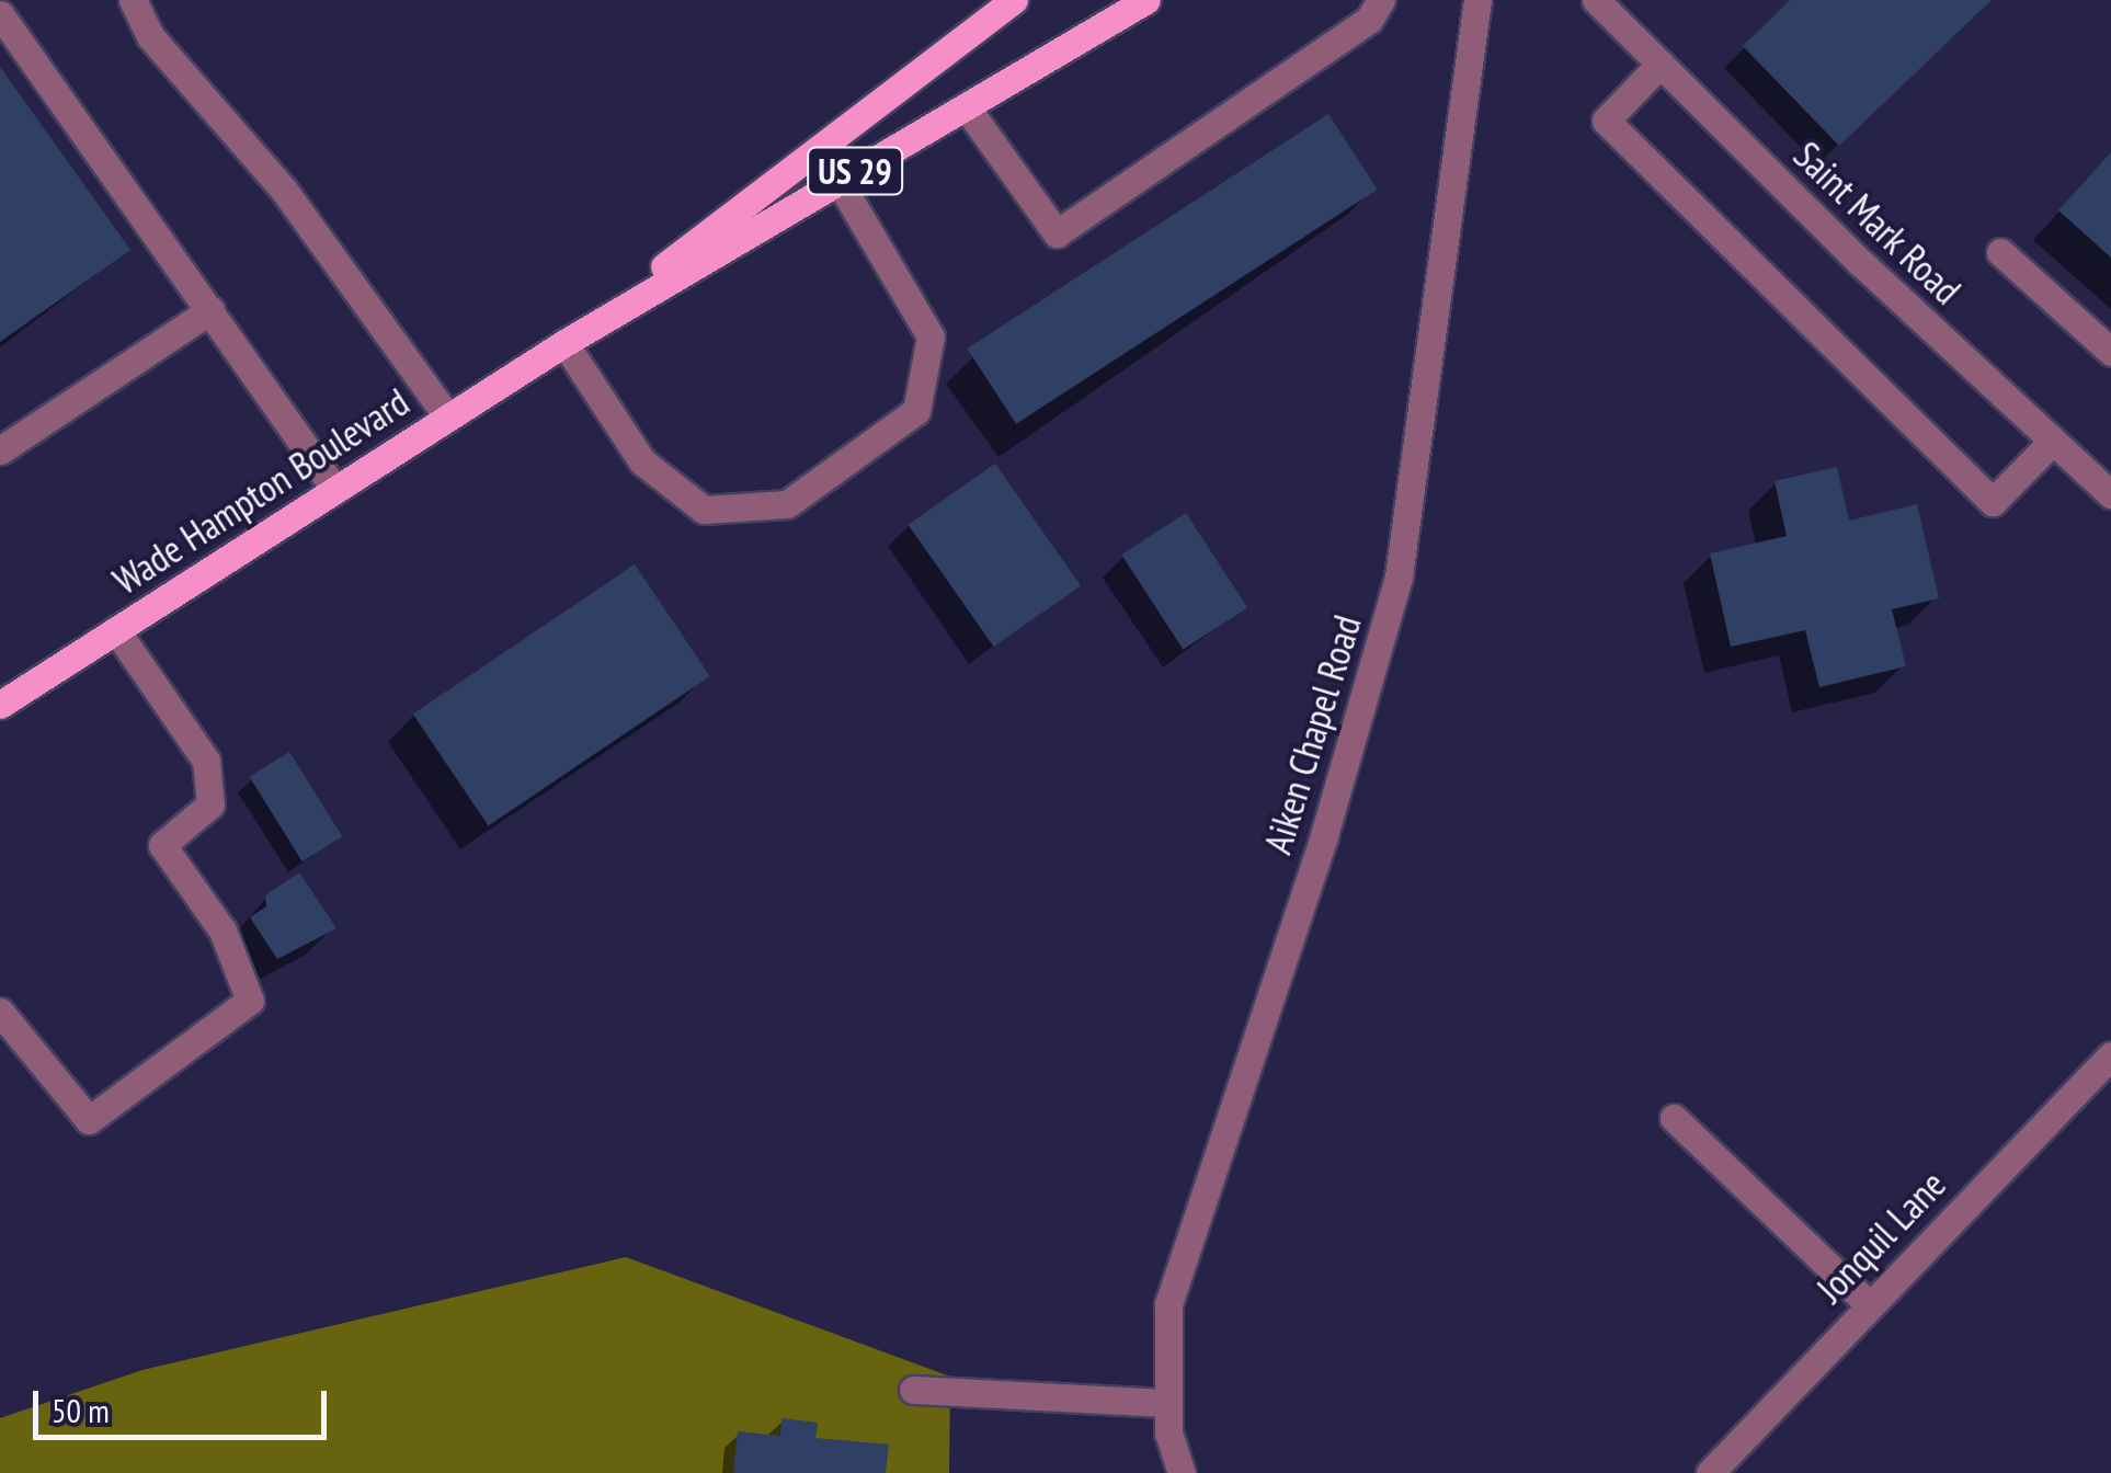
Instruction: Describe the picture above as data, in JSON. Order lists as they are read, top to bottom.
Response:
{
  "streets": {
    "main road": ["US 29", "Wade Hampton Boulevard"],
    "street": ["Saint Mark Road", "Aiken Chapel Road", "Jonquil Lane"]
  },
  "scale_bar": "50 m"
}
